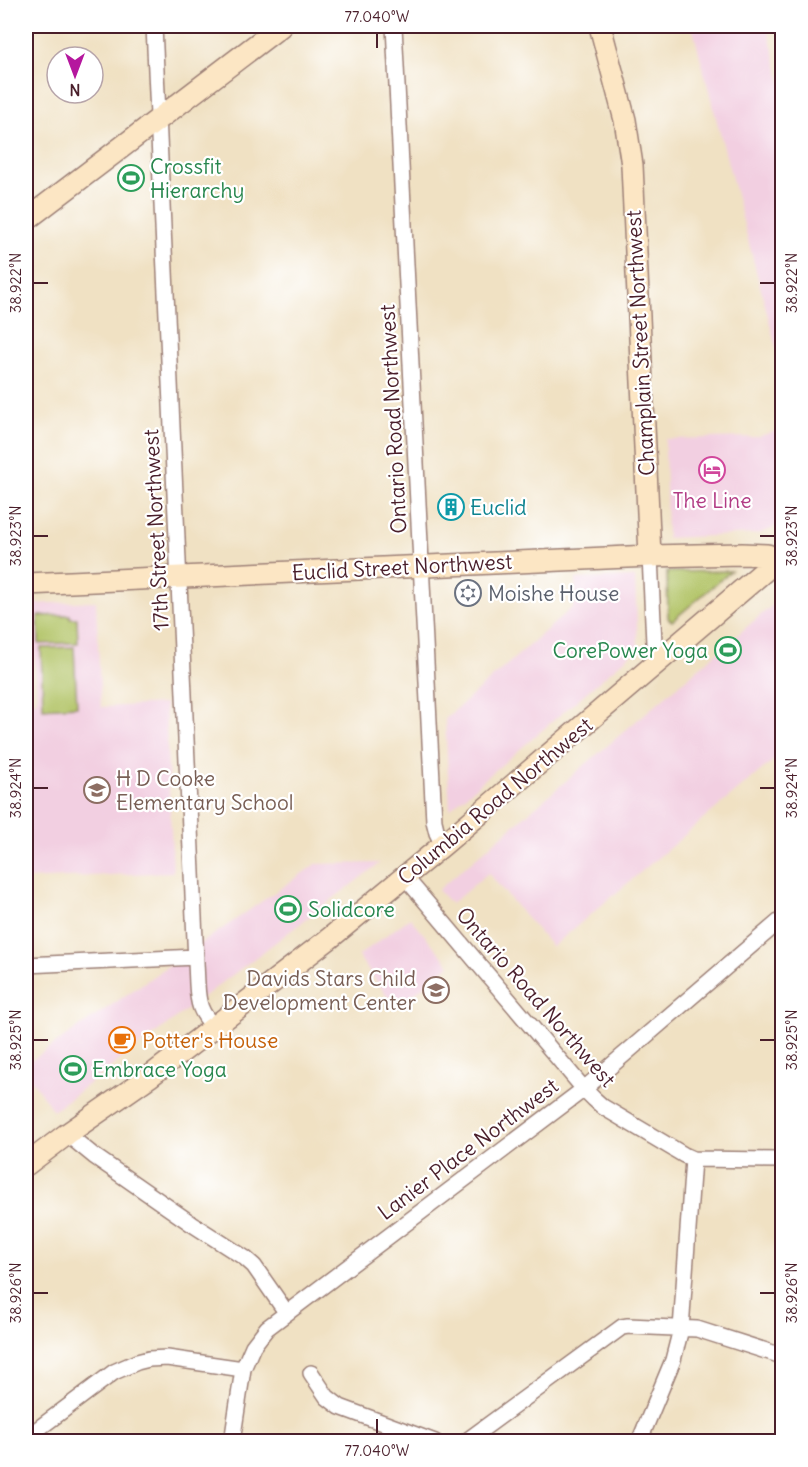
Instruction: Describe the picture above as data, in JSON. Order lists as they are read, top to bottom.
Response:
{
  "streets": {
    "street": [
      "Champlain Street Northwest",
      "Ontario Road Northwest",
      "17th Street Northwest",
      "Euclid Street Northwest",
      "Columbia Road Northwest",
      "Lanier Place Northwest"
    ]
  },
  "crossings": [
    ["Champlain Street Northwest", "Euclid Street Northwest"],
    ["Champlain Street Northwest", "Columbia Road Northwest"],
    ["Ontario Road Northwest", "Euclid Street Northwest"],
    ["Ontario Road Northwest", "Columbia Road Northwest"],
    ["Ontario Road Northwest", "Lanier Place Northwest"],
    ["17th Street Northwest", "Euclid Street Northwest"],
    ["17th Street Northwest", "Columbia Road Northwest"],
    ["Euclid Street Northwest", "Columbia Road Northwest"]
  ],
  "places": {
    "sports": [
      "Crossfit Hierarchy",
      "CorePower Yoga",
      "Solidcore",
      "Embrace Yoga"
    ],
    "hotel": ["The Line"],
    "building": ["Euclid"],
    "synagogue": ["Moishe House"],
    "school or university": ["H D Cooke Elementary School", "Davids Stars Child Development Center"],
    "cafe": ["Potter's House"]
  },
  "north": "bottom",
  "coordinates": [
    "77.040°W",
    "38.922°N",
    "38.923°N",
    "38.924°N",
    "38.925°N",
    "38.926°N"
  ]
}
